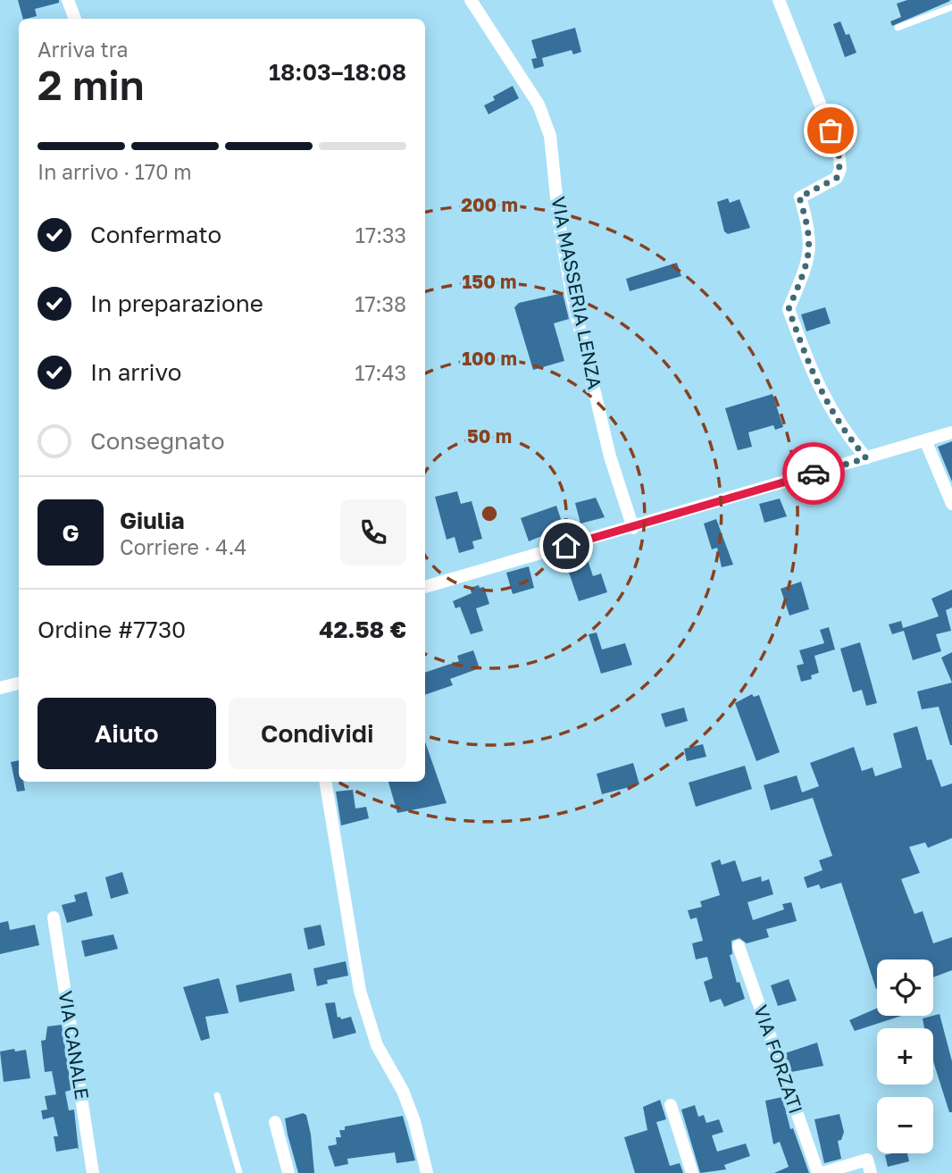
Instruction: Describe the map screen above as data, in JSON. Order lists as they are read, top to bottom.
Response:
{
  "streets": {
    "street": ["VIA MASSERIA LENZA", "VIA CANALE", "VIA FORZATI"]
  },
  "page": {
    "heading": ["2 min", "Arriva tra", "18:03–18:08"],
    "panel": [
      "Giulia",
      "Corriere · 4.4",
      "Ordine #7730",
      "42.58 €"
    ],
    "bar": "In arrivo · 170 m",
    "list": [
      ["Confermato", "17:33"],
      ["In preparazione", "17:38"],
      ["In arrivo", "17:43"],
      "Consegnato"
    ],
    "round": "G",
    "buttons": ["Aiuto", "Condividi"],
    "map_buttons": ["+", "−"]
  },
  "rings": [
    "200 m",
    "150 m",
    "100 m",
    "50 m"
  ]
}
